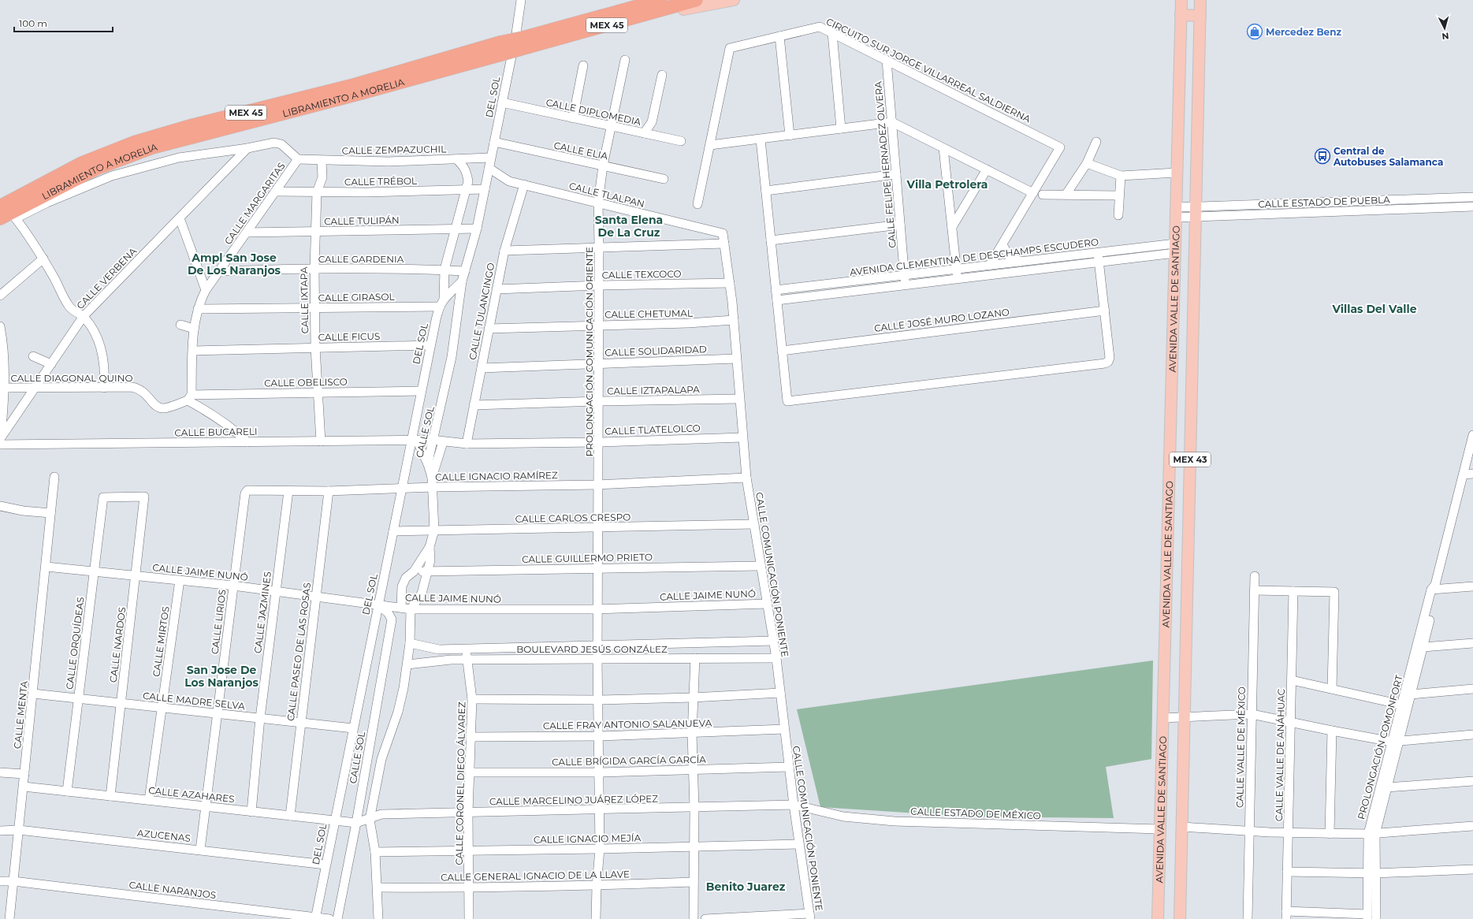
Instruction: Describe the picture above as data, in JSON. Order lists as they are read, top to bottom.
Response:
{
  "streets": {
    "highway": ["MEX 45", "LIBRAMIENTO A MORELIA"],
    "main road": ["AVENIDA VALLE DE SANTIAGO", "MEX 43"],
    "street": [
      "CIRCUITO SUR JORGE VILLARREAL SALDIERNA",
      "DEL SOL",
      "CALLE DIPLOMEDIA",
      "CALLE ZEMPAZUCHIL",
      "CALLE ELIA",
      "CALLE FELIPE HERNADEZ OLVERA",
      "CALLE TRÉBOL",
      "CALLE TLALPAN",
      "CALLE ESTADO DE PUEBLA",
      "CALLE MARGARITAS",
      "CALLE TULIPÁN",
      "AVENIDA CLEMENTINA DE DESCHAMPS ESCUDERO",
      "CALLE GARDENIA",
      "CALLE TEXCOCO",
      "CALLE VERBENA",
      "CALLE GIRASOL",
      "CALLE IXTAPA",
      "CALLE TULANCINGO",
      "CALLE CHETUMAL",
      "CALLE JOSÉ MURO LOZANO",
      "CALLE FICUS",
      "CALLE SOLIDARIDAD",
      "PROLONGACIÓN COMUNICACIÓN ORIENTE",
      "CALLE DIAGONAL QUINO",
      "CALLE OBELISCO",
      "CALLE IZTAPALAPA",
      "CALLE TLATELOLCO",
      "CALLE BUCARELI",
      "CALLE SOL",
      "CALLE IGNACIO RAMÍREZ",
      "CALLE CARLOS CRESPO",
      "CALLE GUILLERMO PRIETO",
      "CALLE JAIME NUNÓ",
      "CALLE COMUNICACIÓN PONIENTE",
      "CALLE JAZMINES",
      "CALLE LIRIOS",
      "CALLE MIRTOS",
      "CALLE ORQUÍDEAS",
      "CALLE NARDOS",
      "BOULEVARD JESÚS GONZÁLEZ",
      "CALLE PASEO DE LAS ROSAS",
      "CALLE MADRE SELVA",
      "CALLE MENTA",
      "CALLE FRAY ANTONIO SALANUEVA",
      "CALLE VALLE DE MÉXICO",
      "PROLONGACIÓN COMONFORT",
      "CALLE VALLE DE ANÁHUAC",
      "CALLE BRÍGIDA GARCÍA GARCÍA",
      "CALLE CORONEL DIEGO ÁLVAREZ",
      "CALLE AZAHARES",
      "CALLE MARCELINO JUÁREZ LÓPEZ",
      "CALLE ESTADO DE MÉXICO",
      "AZUCENAS",
      "CALLE IGNACIO MEJÍA",
      "CALLE GENERAL IGNACIO DE LA LLAVE",
      "CALLE NARANJOS"
    ]
  },
  "crossings": [
    ["CIRCUITO SUR JORGE VILLARREAL SALDIERNA", "CALLE FELIPE HERNADEZ OLVERA"],
    ["CIRCUITO SUR JORGE VILLARREAL SALDIERNA", "AVENIDA CLEMENTINA DE DESCHAMPS ESCUDERO"],
    ["DEL SOL", "CALLE DIPLOMEDIA"],
    ["DEL SOL", "CALLE ZEMPAZUCHIL"],
    ["DEL SOL", "CALLE ELIA"],
    ["DEL SOL", "CALLE TRÉBOL"],
    ["DEL SOL", "CALLE TLALPAN"],
    ["DEL SOL", "CALLE TULIPÁN"],
    ["DEL SOL", "CALLE GARDENIA"],
    ["DEL SOL", "CALLE GIRASOL"],
    ["DEL SOL", "CALLE FICUS"],
    ["DEL SOL", "CALLE OBELISCO"],
    ["DEL SOL", "CALLE BUCARELI"],
    ["DEL SOL", "CALLE SOL"],
    ["DEL SOL", "CALLE IGNACIO RAMÍREZ"],
    ["DEL SOL", "CALLE CARLOS CRESPO"],
    ["DEL SOL", "CALLE JAIME NUNÓ"],
    ["DEL SOL", "CALLE MADRE SELVA"],
    ["DEL SOL", "CALLE AZAHARES"],
    ["DEL SOL", "AZUCENAS"],
    ["DEL SOL", "CALLE NARANJOS"],
    ["CALLE DIPLOMEDIA", "PROLONGACIÓN COMUNICACIÓN ORIENTE"],
    ["CALLE ZEMPAZUCHIL", "CALLE MARGARITAS"],
    ["CALLE ZEMPAZUCHIL", "CALLE IXTAPA"],
    ["CALLE ELIA", "PROLONGACIÓN COMUNICACIÓN ORIENTE"],
    ["CALLE FELIPE HERNADEZ OLVERA", "AVENIDA CLEMENTINA DE DESCHAMPS ESCUDERO"],
    ["CALLE TRÉBOL", "CALLE MARGARITAS"],
    ["CALLE TRÉBOL", "CALLE IXTAPA"],
    ["CALLE TLALPAN", "CALLE TULANCINGO"],
    ["CALLE TLALPAN", "PROLONGACIÓN COMUNICACIÓN ORIENTE"],
    ["CALLE TLALPAN", "CALLE COMUNICACIÓN PONIENTE"],
    ["CALLE ESTADO DE PUEBLA", "AVENIDA VALLE DE SANTIAGO"],
    ["CALLE MARGARITAS", "CALLE TULIPÁN"],
    ["CALLE MARGARITAS", "CALLE GARDENIA"],
    ["CALLE MARGARITAS", "CALLE GIRASOL"],
    ["CALLE MARGARITAS", "CALLE FICUS"],
    ["CALLE MARGARITAS", "CALLE DIAGONAL QUINO"],
    ["CALLE MARGARITAS", "CALLE OBELISCO"],
    ["CALLE TULIPÁN", "CALLE IXTAPA"],
    ["AVENIDA CLEMENTINA DE DESCHAMPS ESCUDERO", "AVENIDA VALLE DE SANTIAGO"],
    ["CALLE GARDENIA", "CALLE IXTAPA"],
    ["CALLE GARDENIA", "CALLE SOL"],
    ["CALLE TEXCOCO", "CALLE TULANCINGO"],
    ["CALLE TEXCOCO", "PROLONGACIÓN COMUNICACIÓN ORIENTE"],
    ["CALLE TEXCOCO", "CALLE COMUNICACIÓN PONIENTE"],
    ["CALLE VERBENA", "CALLE DIAGONAL QUINO"],
    ["CALLE GIRASOL", "CALLE IXTAPA"],
    ["AVENIDA VALLE DE SANTIAGO", "CALLE ESTADO DE MÉXICO"],
    ["CALLE IXTAPA", "CALLE FICUS"],
    ["CALLE IXTAPA", "CALLE OBELISCO"],
    ["CALLE IXTAPA", "CALLE BUCARELI"],
    ["CALLE TULANCINGO", "CALLE CHETUMAL"],
    ["CALLE TULANCINGO", "CALLE SOLIDARIDAD"],
    ["CALLE TULANCINGO", "CALLE IZTAPALAPA"],
    ["CALLE TULANCINGO", "CALLE TLATELOLCO"],
    ["CALLE CHETUMAL", "PROLONGACIÓN COMUNICACIÓN ORIENTE"],
    ["CALLE CHETUMAL", "CALLE COMUNICACIÓN PONIENTE"],
    ["CALLE SOLIDARIDAD", "PROLONGACIÓN COMUNICACIÓN ORIENTE"],
    ["CALLE SOLIDARIDAD", "CALLE COMUNICACIÓN PONIENTE"],
    ["PROLONGACIÓN COMUNICACIÓN ORIENTE", "CALLE IZTAPALAPA"],
    ["PROLONGACIÓN COMUNICACIÓN ORIENTE", "CALLE TLATELOLCO"],
    ["PROLONGACIÓN COMUNICACIÓN ORIENTE", "CALLE IGNACIO RAMÍREZ"],
    ["PROLONGACIÓN COMUNICACIÓN ORIENTE", "CALLE CARLOS CRESPO"],
    ["PROLONGACIÓN COMUNICACIÓN ORIENTE", "CALLE GUILLERMO PRIETO"],
    ["PROLONGACIÓN COMUNICACIÓN ORIENTE", "CALLE JAIME NUNÓ"],
    ["PROLONGACIÓN COMUNICACIÓN ORIENTE", "BOULEVARD JESÚS GONZÁLEZ"],
    ["PROLONGACIÓN COMUNICACIÓN ORIENTE", "CALLE FRAY ANTONIO SALANUEVA"],
    ["PROLONGACIÓN COMUNICACIÓN ORIENTE", "CALLE BRÍGIDA GARCÍA GARCÍA"],
    ["PROLONGACIÓN COMUNICACIÓN ORIENTE", "CALLE MARCELINO JUÁREZ LÓPEZ"],
    ["PROLONGACIÓN COMUNICACIÓN ORIENTE", "CALLE IGNACIO MEJÍA"],
    ["PROLONGACIÓN COMUNICACIÓN ORIENTE", "CALLE GENERAL IGNACIO DE LA LLAVE"],
    ["CALLE DIAGONAL QUINO", "CALLE OBELISCO"],
    ["CALLE IZTAPALAPA", "CALLE COMUNICACIÓN PONIENTE"],
    ["CALLE TLATELOLCO", "CALLE BUCARELI"],
    ["CALLE TLATELOLCO", "CALLE SOL"],
    ["CALLE TLATELOLCO", "CALLE COMUNICACIÓN PONIENTE"],
    ["CALLE BUCARELI", "CALLE SOL"],
    ["CALLE SOL", "CALLE IGNACIO RAMÍREZ"],
    ["CALLE SOL", "CALLE CARLOS CRESPO"],
    ["CALLE SOL", "CALLE GUILLERMO PRIETO"],
    ["CALLE SOL", "CALLE JAIME NUNÓ"],
    ["CALLE SOL", "CALLE AZAHARES"],
    ["CALLE SOL", "CALLE MARCELINO JUÁREZ LÓPEZ"],
    ["CALLE IGNACIO RAMÍREZ", "CALLE COMUNICACIÓN PONIENTE"],
    ["CALLE IGNACIO RAMÍREZ", "CALLE JAZMINES"],
    ["CALLE IGNACIO RAMÍREZ", "CALLE LIRIOS"],
    ["CALLE IGNACIO RAMÍREZ", "CALLE PASEO DE LAS ROSAS"],
    ["CALLE CARLOS CRESPO", "CALLE COMUNICACIÓN PONIENTE"],
    ["CALLE GUILLERMO PRIETO", "CALLE COMUNICACIÓN PONIENTE"],
    ["CALLE JAIME NUNÓ", "CALLE COMUNICACIÓN PONIENTE"],
    ["CALLE JAIME NUNÓ", "CALLE JAZMINES"],
    ["CALLE JAIME NUNÓ", "CALLE LIRIOS"],
    ["CALLE JAIME NUNÓ", "CALLE MIRTOS"],
    ["CALLE JAIME NUNÓ", "CALLE ORQUÍDEAS"],
    ["CALLE JAIME NUNÓ", "CALLE NARDOS"],
    ["CALLE JAIME NUNÓ", "CALLE PASEO DE LAS ROSAS"],
    ["CALLE JAIME NUNÓ", "CALLE MENTA"],
    ["CALLE COMUNICACIÓN PONIENTE", "BOULEVARD JESÚS GONZÁLEZ"],
    ["CALLE COMUNICACIÓN PONIENTE", "CALLE FRAY ANTONIO SALANUEVA"],
    ["CALLE COMUNICACIÓN PONIENTE", "CALLE BRÍGIDA GARCÍA GARCÍA"],
    ["CALLE COMUNICACIÓN PONIENTE", "CALLE MARCELINO JUÁREZ LÓPEZ"],
    ["CALLE COMUNICACIÓN PONIENTE", "CALLE ESTADO DE MÉXICO"],
    ["CALLE COMUNICACIÓN PONIENTE", "CALLE IGNACIO MEJÍA"],
    ["CALLE JAZMINES", "CALLE MADRE SELVA"],
    ["CALLE JAZMINES", "CALLE AZAHARES"],
    ["CALLE LIRIOS", "CALLE MADRE SELVA"],
    ["CALLE LIRIOS", "CALLE AZAHARES"],
    ["CALLE LIRIOS", "AZUCENAS"],
    ["CALLE MIRTOS", "CALLE MADRE SELVA"],
    ["CALLE MIRTOS", "CALLE AZAHARES"],
    ["CALLE ORQUÍDEAS", "CALLE NARDOS"],
    ["CALLE ORQUÍDEAS", "CALLE MADRE SELVA"],
    ["CALLE ORQUÍDEAS", "CALLE AZAHARES"],
    ["CALLE NARDOS", "CALLE MADRE SELVA"],
    ["CALLE NARDOS", "CALLE AZAHARES"],
    ["BOULEVARD JESÚS GONZÁLEZ", "CALLE CORONEL DIEGO ÁLVAREZ"],
    ["CALLE PASEO DE LAS ROSAS", "CALLE MADRE SELVA"],
    ["CALLE PASEO DE LAS ROSAS", "CALLE AZAHARES"],
    ["CALLE MADRE SELVA", "CALLE MENTA"],
    ["CALLE MENTA", "CALLE AZAHARES"],
    ["CALLE MENTA", "AZUCENAS"],
    ["CALLE MENTA", "CALLE NARANJOS"],
    ["CALLE FRAY ANTONIO SALANUEVA", "CALLE CORONEL DIEGO ÁLVAREZ"],
    ["CALLE BRÍGIDA GARCÍA GARCÍA", "CALLE CORONEL DIEGO ÁLVAREZ"],
    ["CALLE CORONEL DIEGO ÁLVAREZ", "CALLE MARCELINO JUÁREZ LÓPEZ"],
    ["CALLE CORONEL DIEGO ÁLVAREZ", "CALLE IGNACIO MEJÍA"],
    ["CALLE CORONEL DIEGO ÁLVAREZ", "CALLE GENERAL IGNACIO DE LA LLAVE"],
    ["CALLE AZAHARES", "CALLE MARCELINO JUÁREZ LÓPEZ"],
    ["CALLE MARCELINO JUÁREZ LÓPEZ", "CALLE ESTADO DE MÉXICO"]
  ],
  "districts": [
    "Villa Petrolera",
    "Santa Elena De La Cruz",
    "Ampl San Jose De Los Naranjos",
    "Villas Del Valle",
    "San Jose De Los Naranjos",
    "Benito Juarez"
  ],
  "places": {
    "shop": ["Mercedez Benz"],
    "bus stop": ["Central de Autobuses Salamanca"]
  },
  "scale_bar": "100 m",
  "north": "bottom"
}
